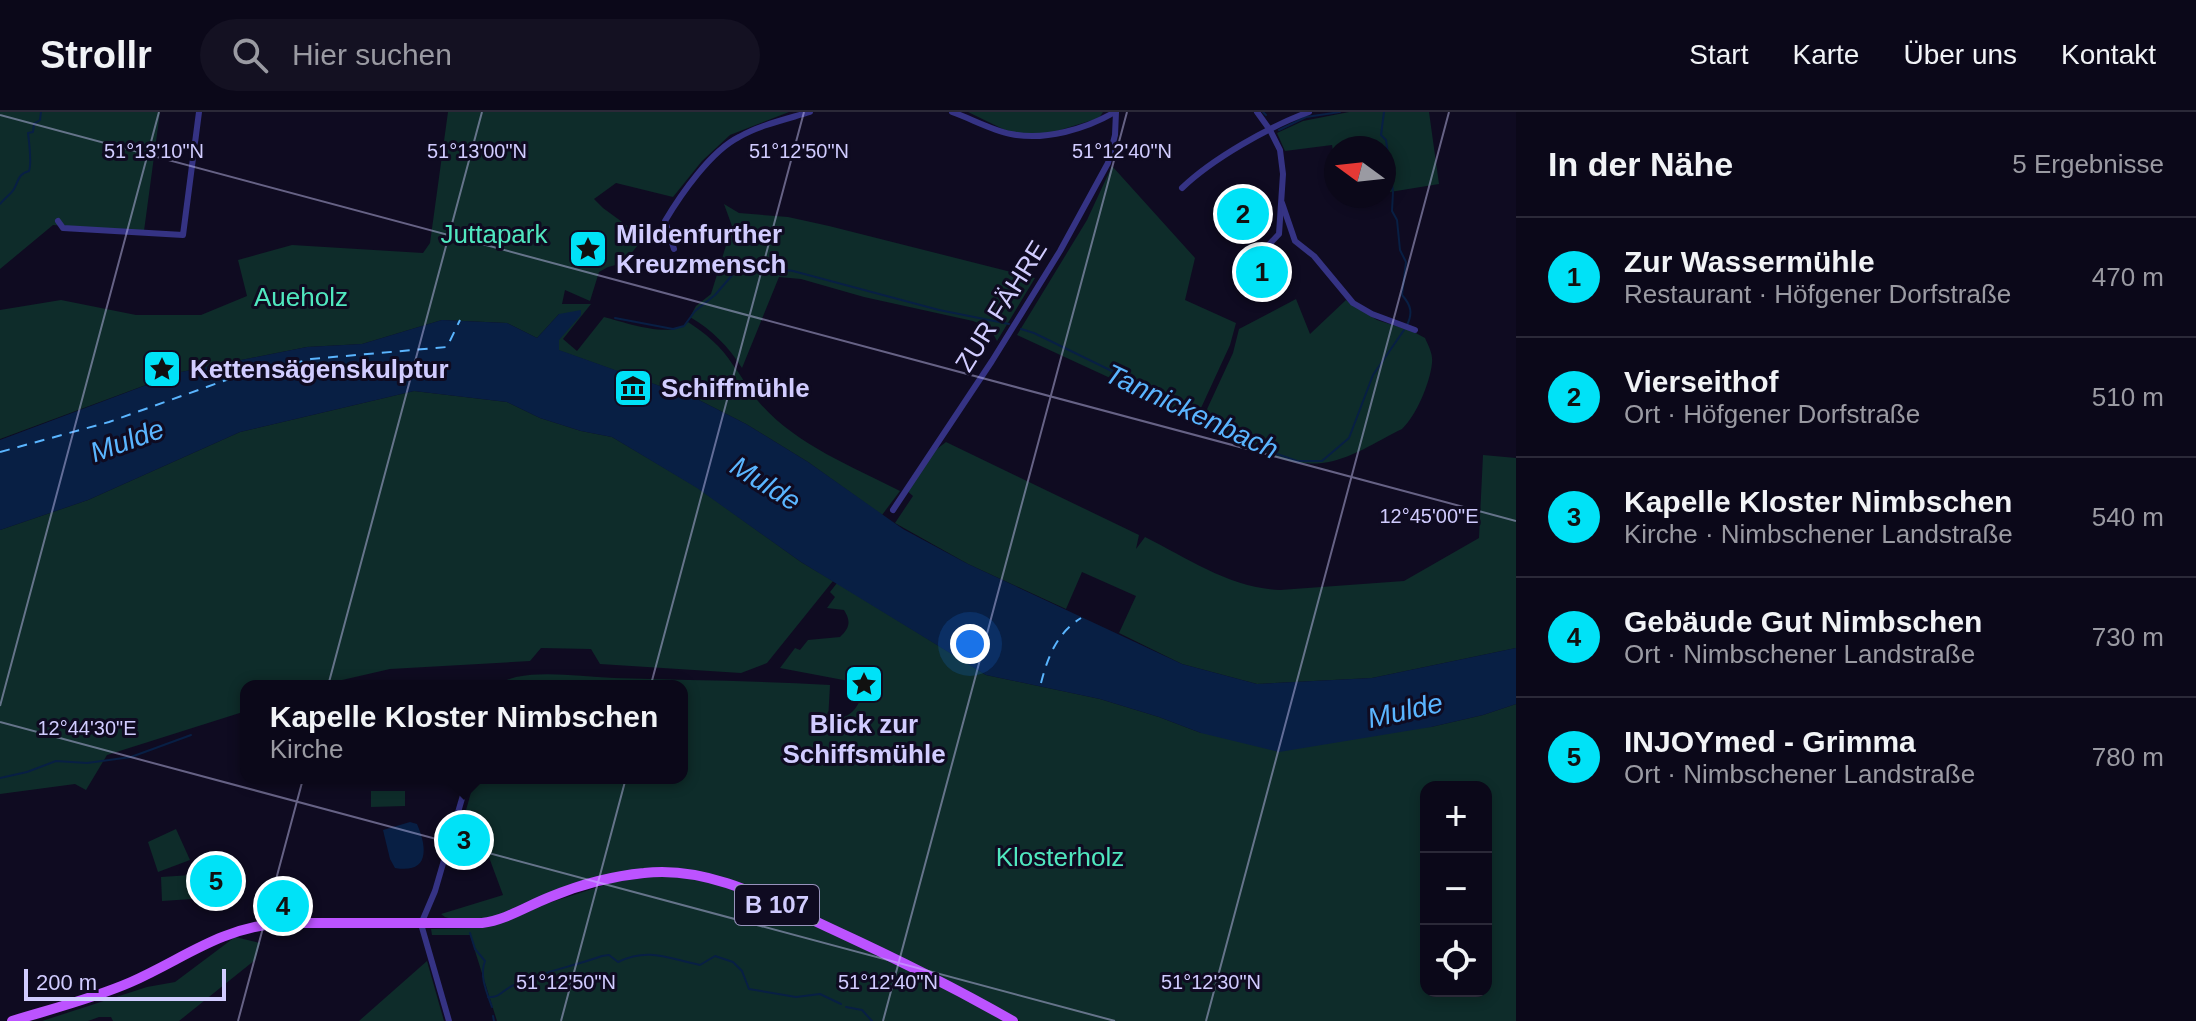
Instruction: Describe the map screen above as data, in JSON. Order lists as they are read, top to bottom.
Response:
{
  "streets": {
    "main road": ["B 107"],
    "street": ["ZUR FÄHRE"]
  },
  "water": ["Tannickenbach", "Mulde"],
  "parks": ["Juttapark", "Aueholz", "Klosterholz"],
  "places": {
    "place": ["Mildenfurther Kreuzmensch", "Kettensägenskulptur", "Blick zur Schiffsmühle"],
    "museum": ["Schiffmühle"]
  },
  "scale_bar": "200 m",
  "north": "left",
  "page": {
    "header": "Strollr",
    "search": "Hier suchen",
    "nav": [
      "Start",
      "Karte",
      "Über uns",
      "Kontakt"
    ],
    "heading": ["In der Nähe", "5 Ergebnisse"],
    "pins": [
      "2",
      "1",
      "3",
      "5",
      "4"
    ],
    "list": [
      {
        "mark": "1",
        "name": "Zur Wassermühle",
        "note": "Restaurant · Höfgener Dorfstraße",
        "value": "470 m"
      },
      {
        "mark": "2",
        "name": "Vierseithof",
        "note": "Ort · Höfgener Dorfstraße",
        "value": "510 m"
      },
      {
        "mark": "3",
        "name": "Kapelle Kloster Nimbschen",
        "note": "Kirche · Nimbschener Landstraße",
        "value": "540 m"
      },
      {
        "mark": "4",
        "name": "Gebäude Gut Nimbschen",
        "note": "Ort · Nimbschener Landstraße",
        "value": "730 m"
      },
      {
        "mark": "5",
        "name": "INJOYmed - Grimma",
        "note": "Ort · Nimbschener Landstraße",
        "value": "780 m"
      }
    ],
    "popup": ["Kapelle Kloster Nimbschen", "Kirche"],
    "map_buttons": ["+", "−"],
    "scale": "200 m"
  },
  "coordinates": [
    "51°13'10\"N",
    "51°13'00\"N",
    "51°12'50\"N",
    "51°12'40\"N",
    "12°45'00\"E",
    "12°44'30\"E",
    "51°12'30\"N"
  ]
}
